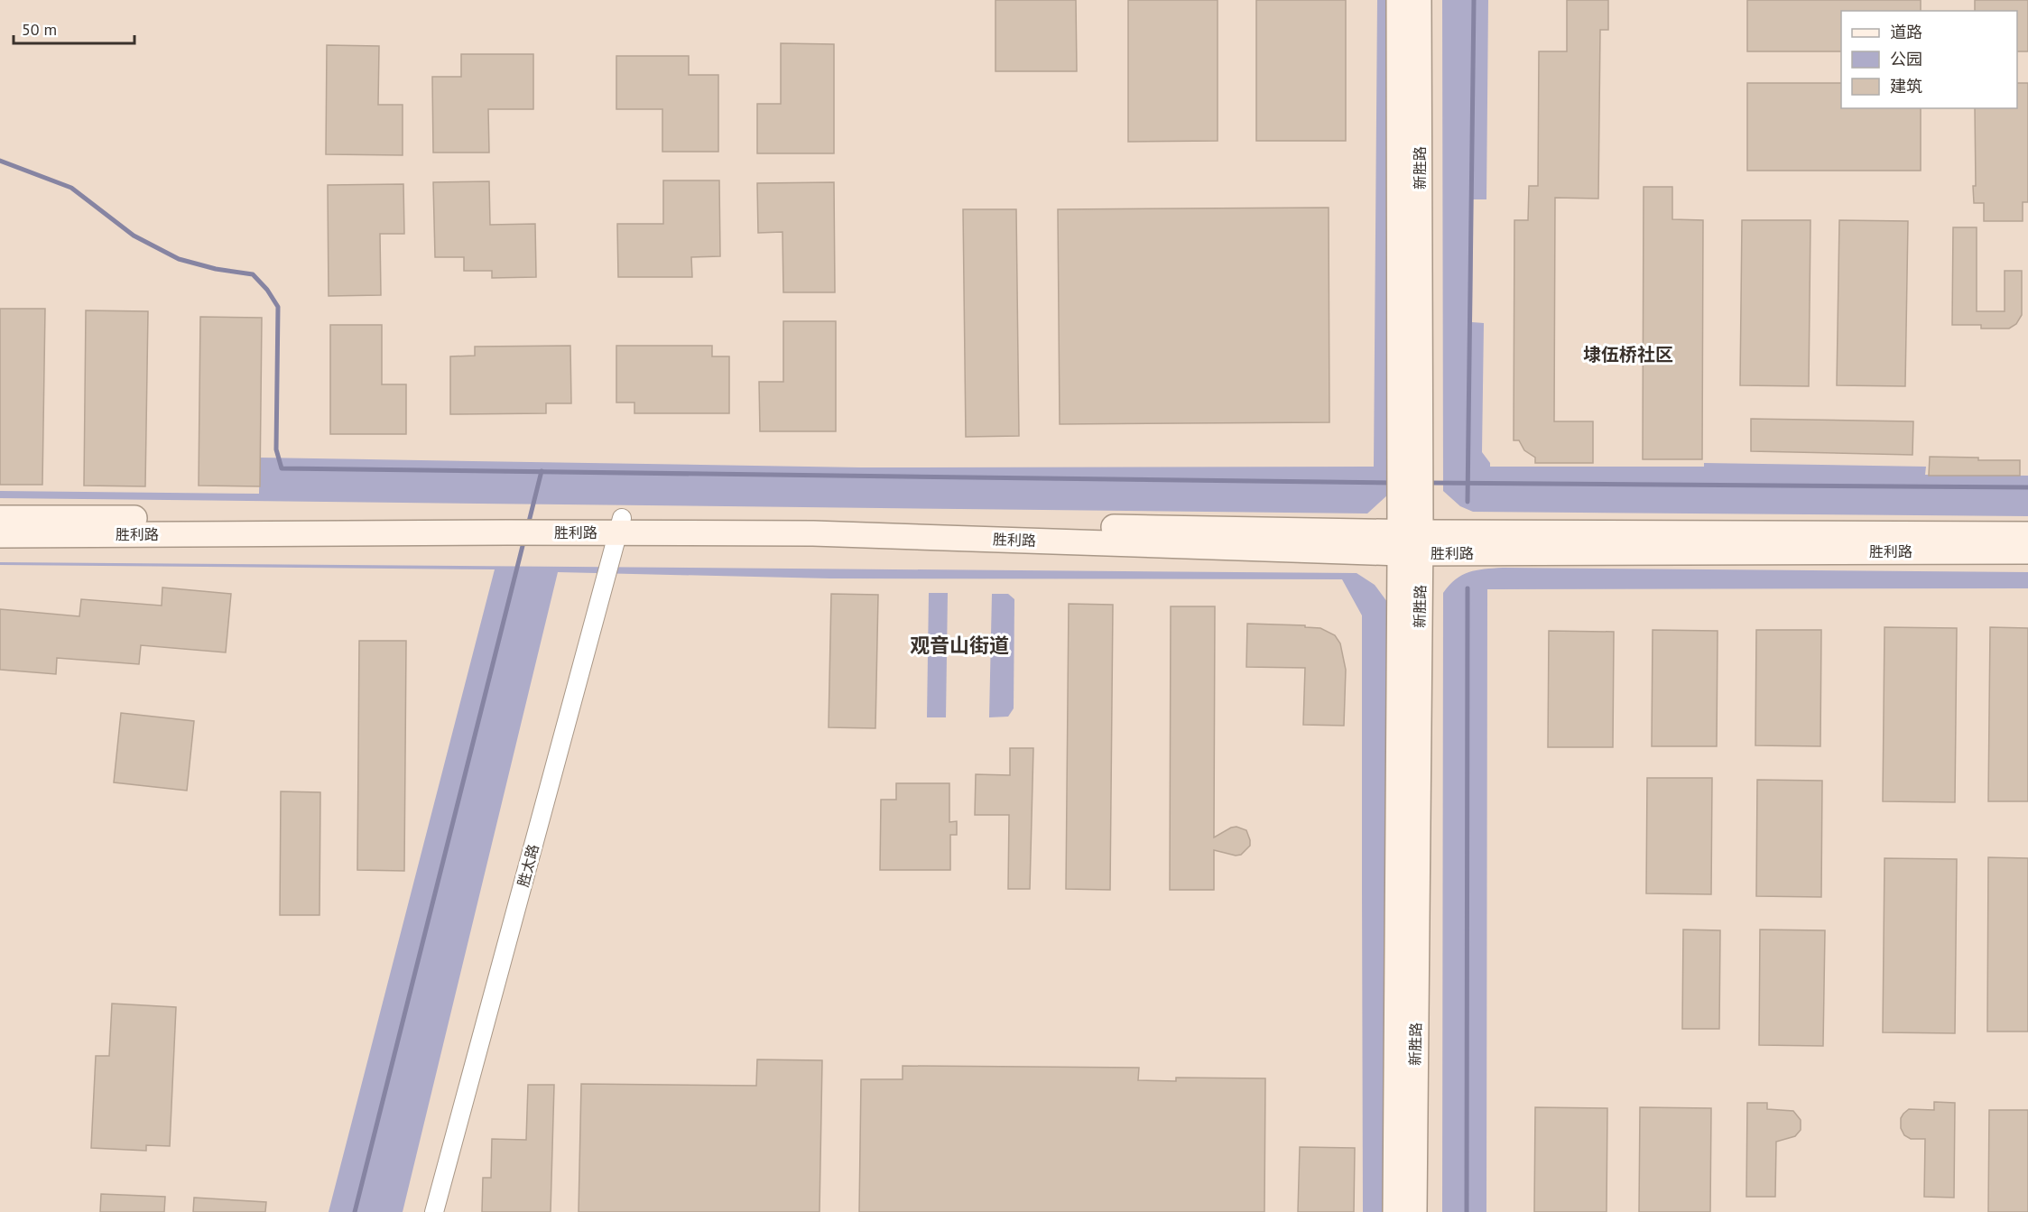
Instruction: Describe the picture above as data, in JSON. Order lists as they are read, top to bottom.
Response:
{
  "streets": {
    "street": ["新胜路", "胜利路", "胜太路"]
  },
  "crossings": [
    ["新胜路", "胜利路"],
    ["胜利路", "胜太路"]
  ],
  "districts": ["埭伍桥社区", "观音山街道"],
  "legend": ["道路", "公园", "建筑"],
  "scale_bar": "50 m"
}
